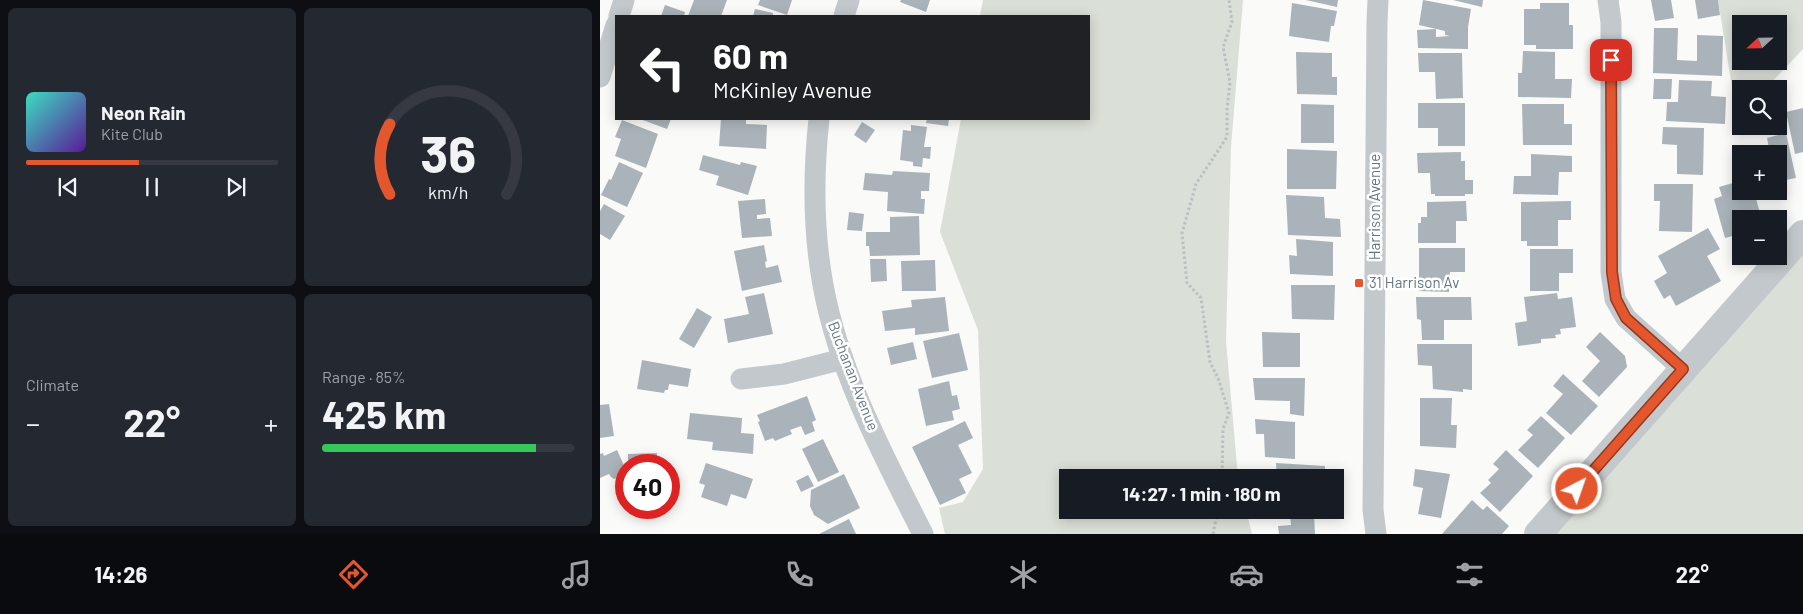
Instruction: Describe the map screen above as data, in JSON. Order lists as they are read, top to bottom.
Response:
{
  "streets": {
    "street": ["Harrison Avenue", "Buchanan Avenue"]
  },
  "places": {
    "transit": ["31 Harrison Av"]
  },
  "north": "left",
  "page": {
    "map_buttons": ["+", "−"],
    "turn": ["60 m", "McKinley Avenue"],
    "song": ["Neon Rain", "Kite Club"],
    "tile": [
      "Climate",
      ["Range · 85%", "425 km"]
    ],
    "heat": ["−", "22°", "+"],
    "limit": "40",
    "trip": "14:27 · 1 min · 180 m",
    "tabs": ["14:26", "22°"],
    "gauge": ["36", "km/h"]
  }
}
